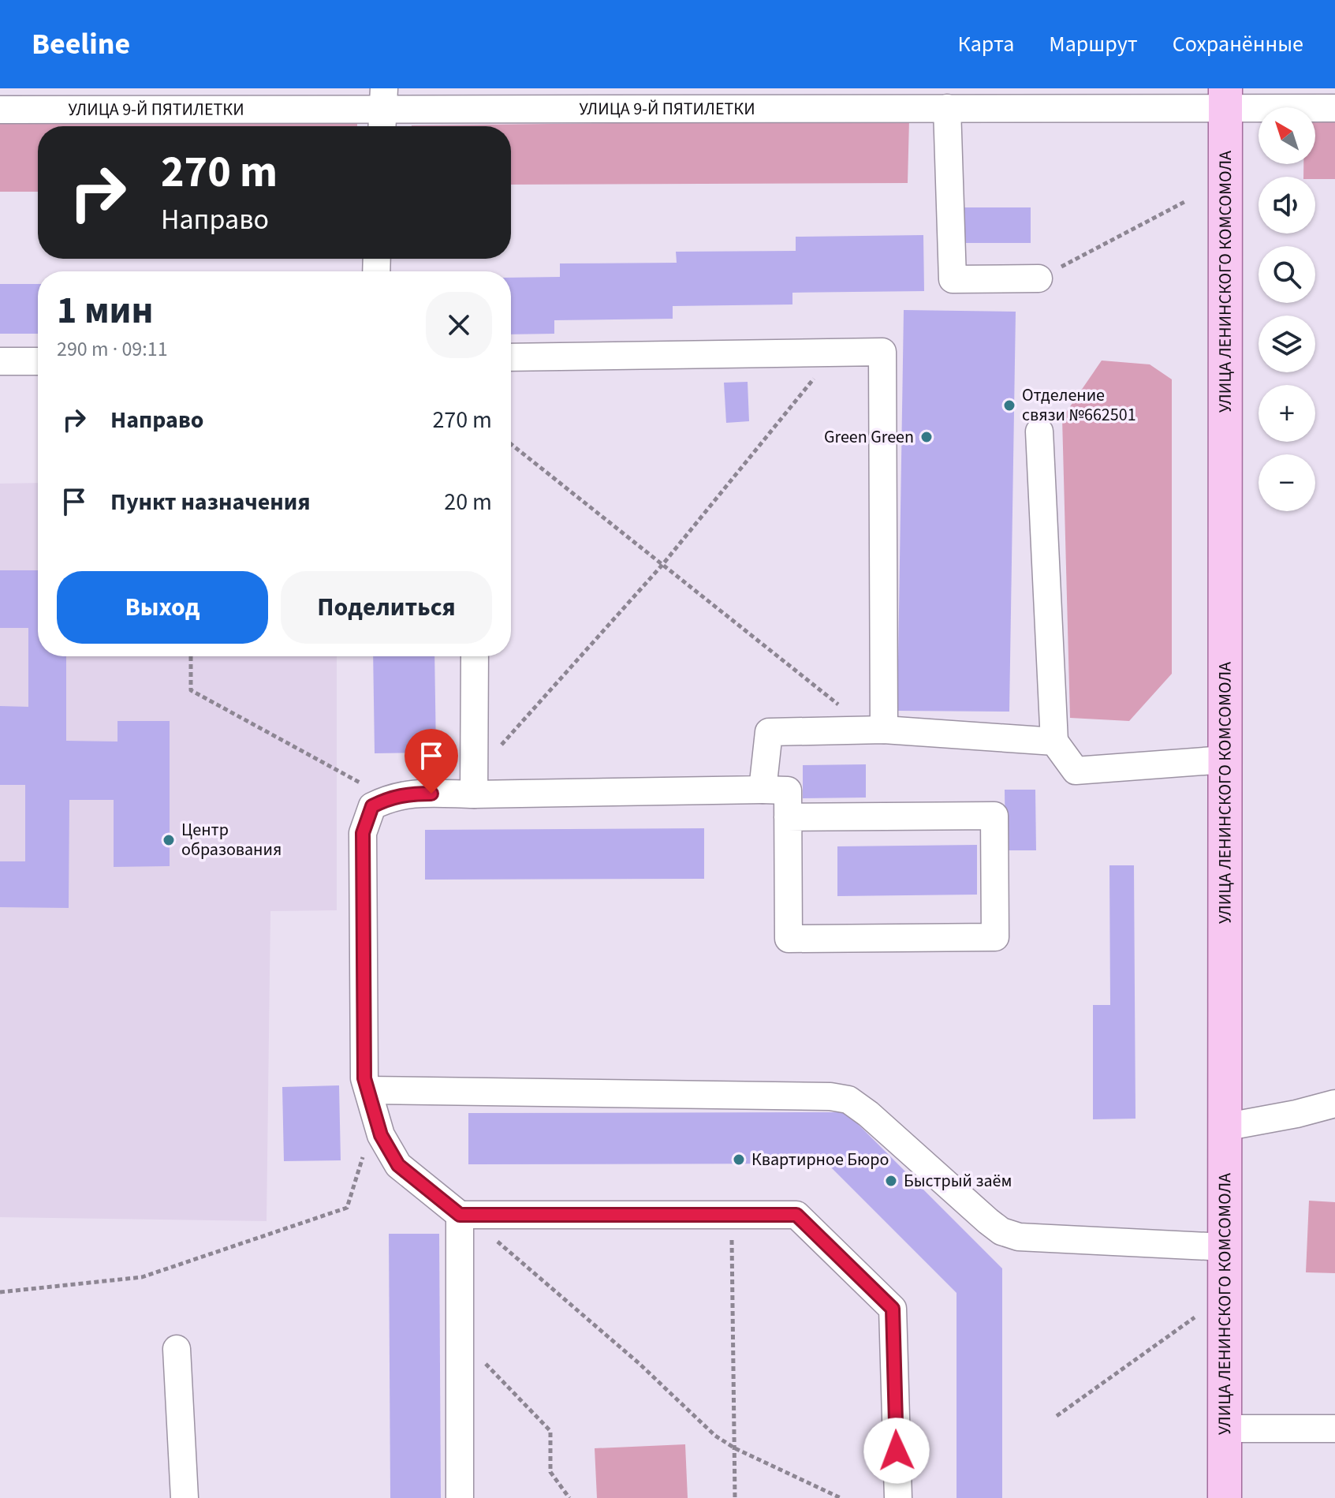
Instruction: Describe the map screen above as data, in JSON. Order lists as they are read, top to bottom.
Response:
{
  "streets": {
    "main road": ["УЛИЦА ЛЕНИНСКОГО КОМСОМОЛА"],
    "street": ["УЛИЦА 9-Й ПЯТИЛЕТКИ"]
  },
  "crossings": [
    ["УЛИЦА 9-Й ПЯТИЛЕТКИ", "УЛИЦА ЛЕНИНСКОГО КОМСОМОЛА"]
  ],
  "places": [
    "Отделение связи №662501",
    "Green Green",
    "Центр образования",
    "Квартирное Бюро",
    "Быстрый заём"
  ],
  "north": "top left",
  "page": {
    "header": "Beeline",
    "nav": ["Карта", "Маршрут", "Сохранённые"],
    "map_buttons": ["+", "−"],
    "turn": ["270 m", "Направо"],
    "heading": ["1 мин", "290 m · 09:11"],
    "list": [
      {
        "name": "Направо",
        "value": "270 m"
      },
      {
        "name": "Пункт назначения",
        "value": "20 m"
      }
    ],
    "buttons": ["Выход", "Поделиться"]
  }
}
